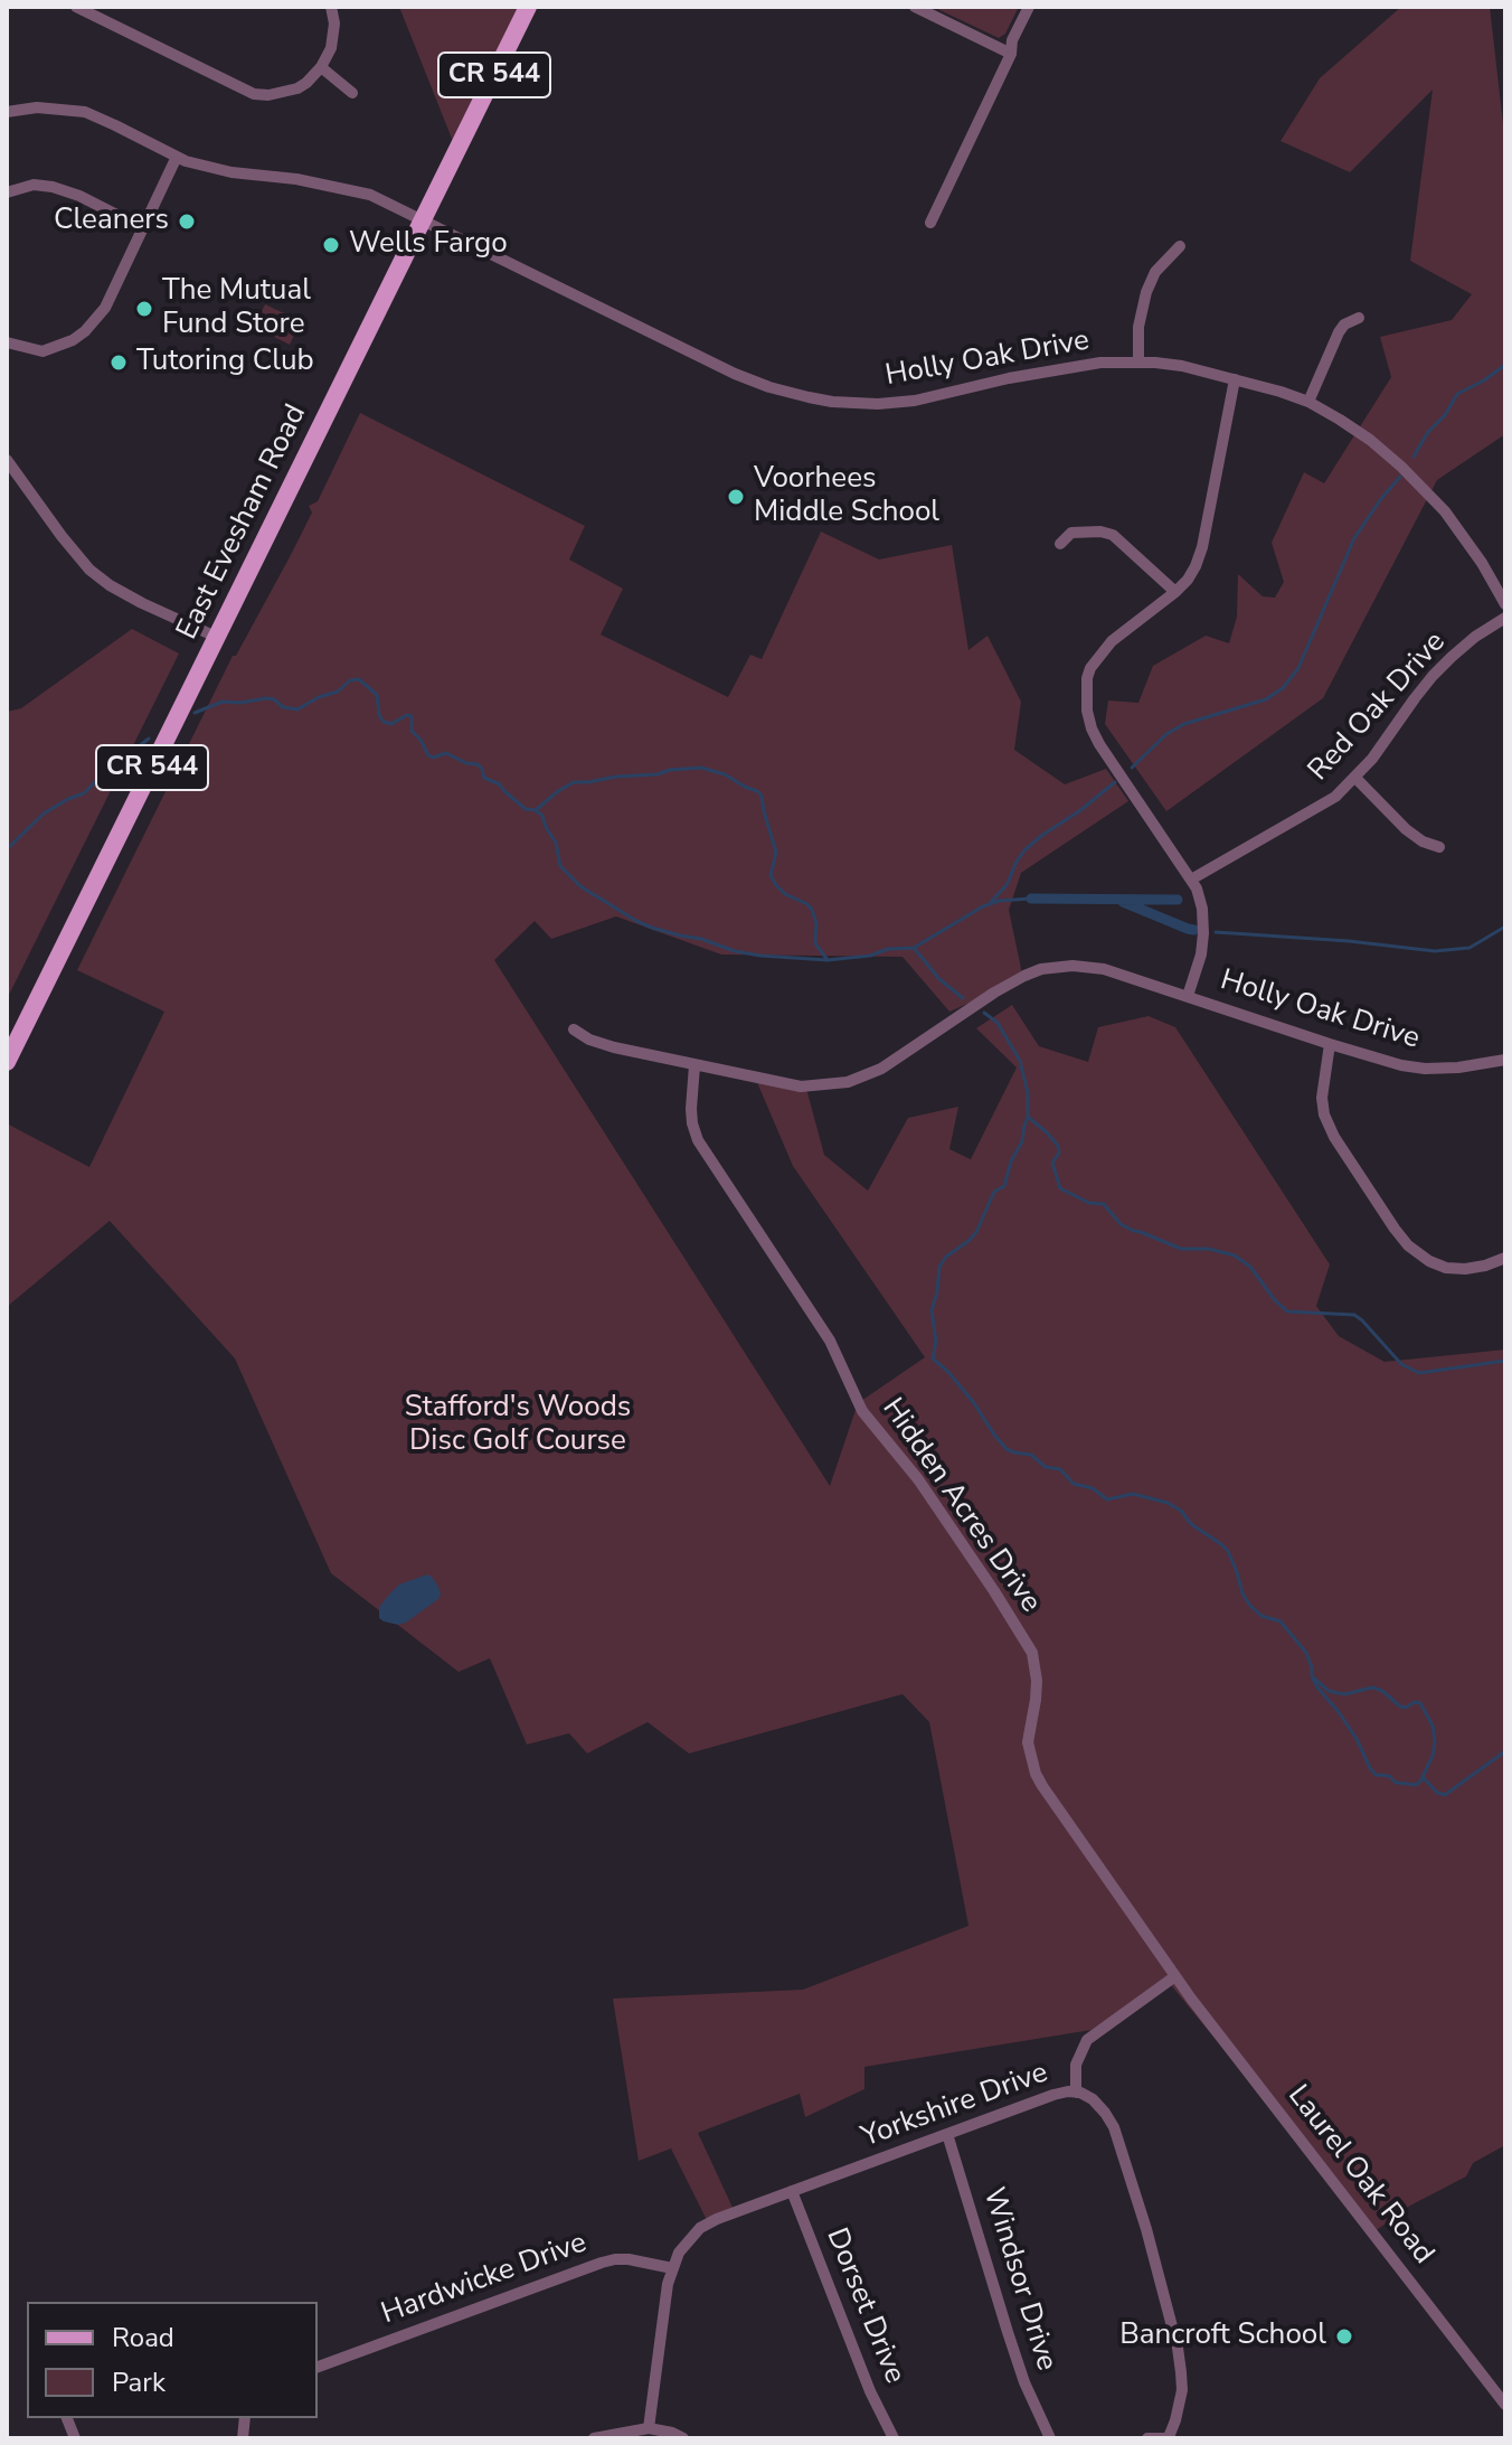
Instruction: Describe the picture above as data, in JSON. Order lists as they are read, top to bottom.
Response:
{
  "streets": {
    "main road": ["CR 544", "East Evesham Road"],
    "street": [
      "Holly Oak Drive",
      "Red Oak Drive",
      "Hidden Acres Drive",
      "Yorkshire Drive",
      "Laurel Oak Road",
      "Hardwicke Drive",
      "Windsor Drive",
      "Dorset Drive"
    ]
  },
  "crossings": [
    ["Holly Oak Drive", "East Evesham Road"],
    ["Holly Oak Drive", "Hidden Acres Drive"],
    ["Hidden Acres Drive", "Laurel Oak Road"],
    ["Yorkshire Drive", "Hardwicke Drive"],
    ["Yorkshire Drive", "Windsor Drive"],
    ["Yorkshire Drive", "Dorset Drive"]
  ],
  "parks": ["Stafford's Woods Disc Golf Course"],
  "places": [
    "Cleaners",
    "Wells Fargo",
    "The Mutual Fund Store",
    "Tutoring Club",
    "Voorhees Middle School",
    "Bancroft School"
  ],
  "legend": ["Road", "Park"]
}
